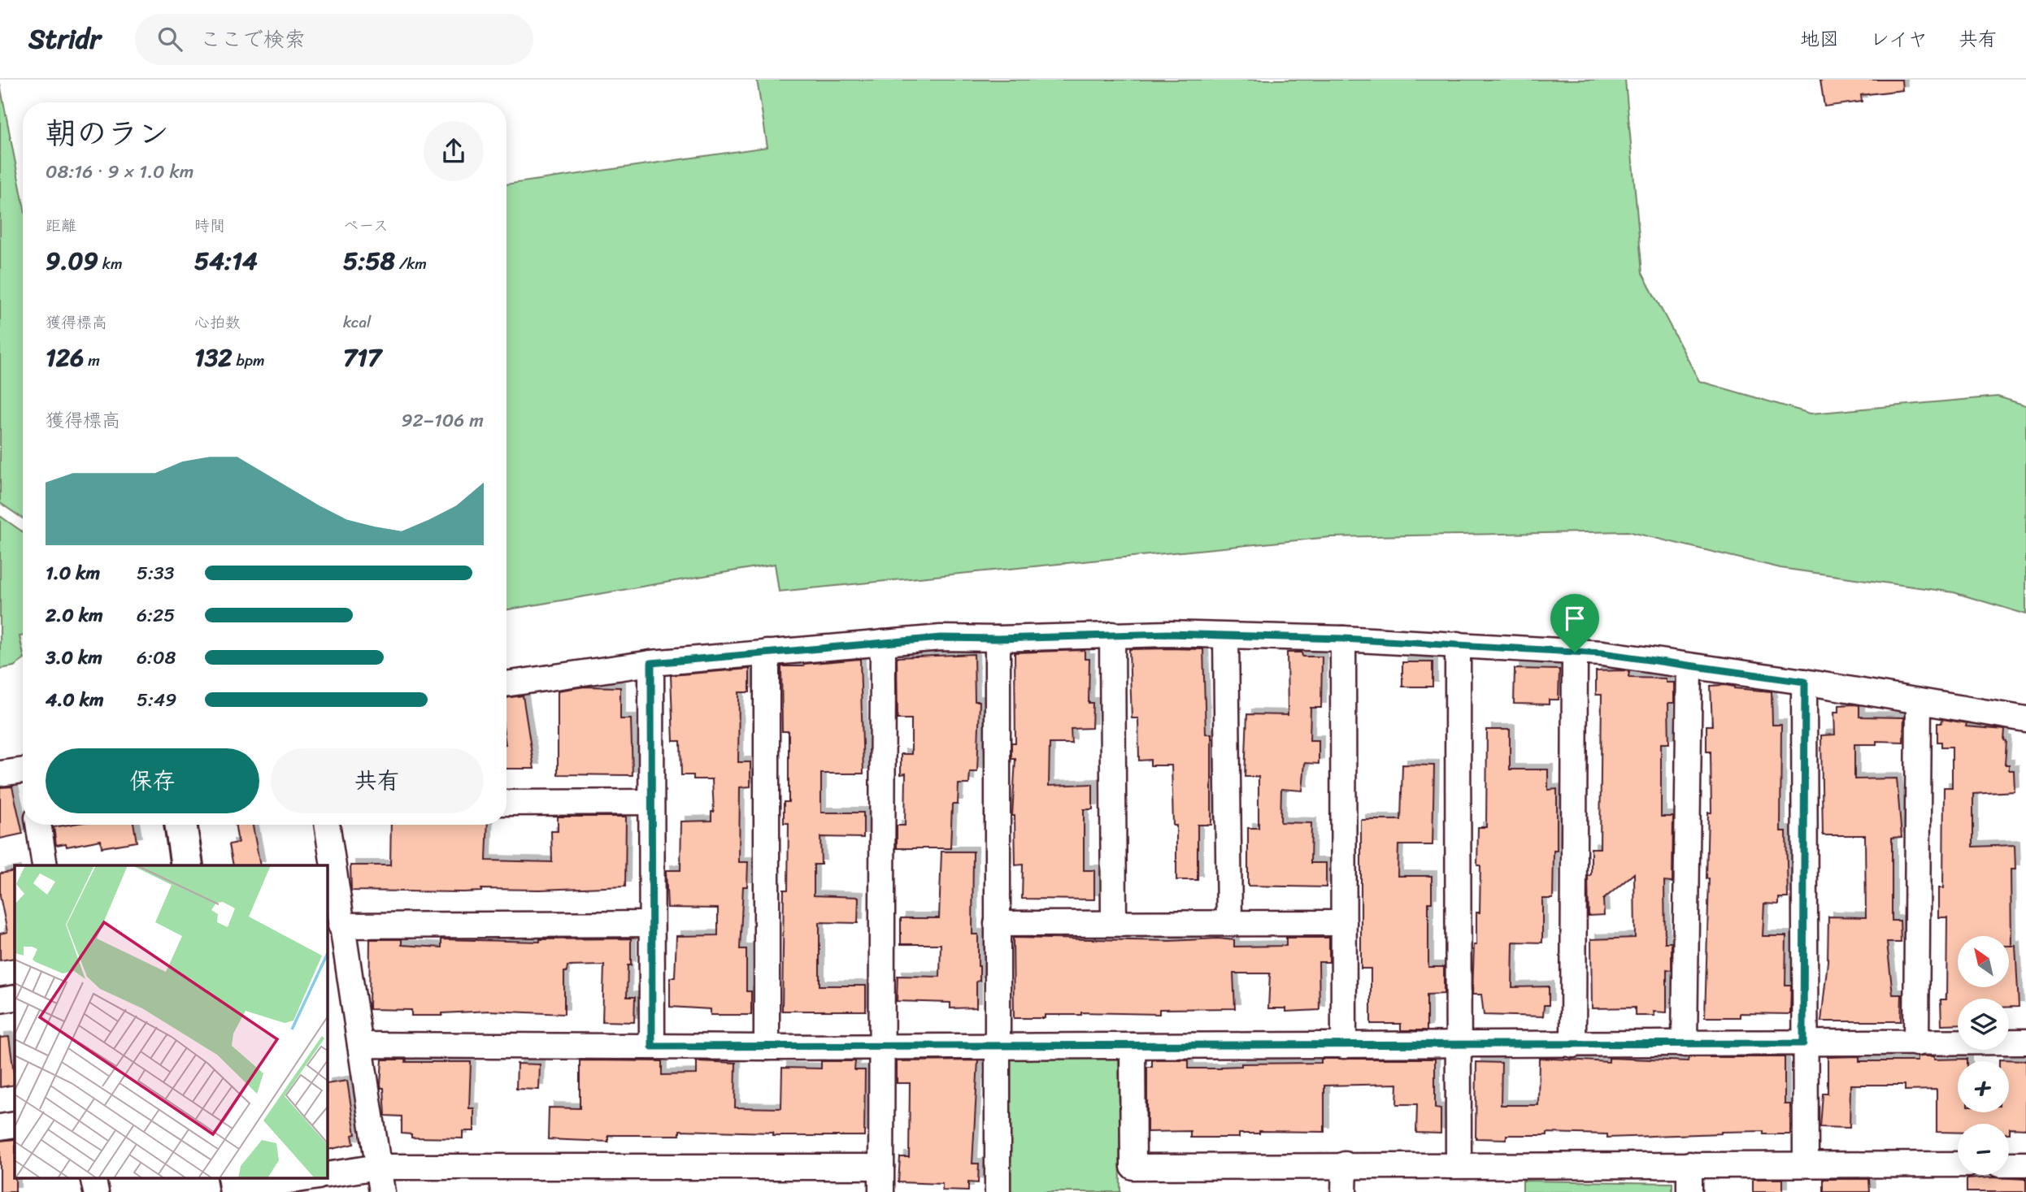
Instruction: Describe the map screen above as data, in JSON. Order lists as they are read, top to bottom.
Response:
{
  "north": "top left",
  "page": {
    "header": "Stridr",
    "search": "ここで検索",
    "nav": ["地図", "レイヤ", "共有"],
    "heading": ["朝のラン", "08:16 · 9 × 1.0 km"],
    "stats": [
      ["距離", "9.09 km"],
      ["時間", "54:14"],
      ["ペース", "5:58 /km"],
      ["獲得標高", "126 m"],
      ["心拍数", "132 bpm"],
      ["kcal", "717"]
    ],
    "chart": ["獲得標高", "92–106 m"],
    "list": [
      {
        "name": "1.0 km",
        "note": "5:33"
      },
      {
        "name": "2.0 km",
        "note": "6:25"
      },
      {
        "name": "3.0 km",
        "note": "6:08"
      },
      {
        "name": "4.0 km",
        "note": "5:49"
      }
    ],
    "buttons": ["保存", "共有"],
    "map_buttons": ["+", "−"]
  }
}
